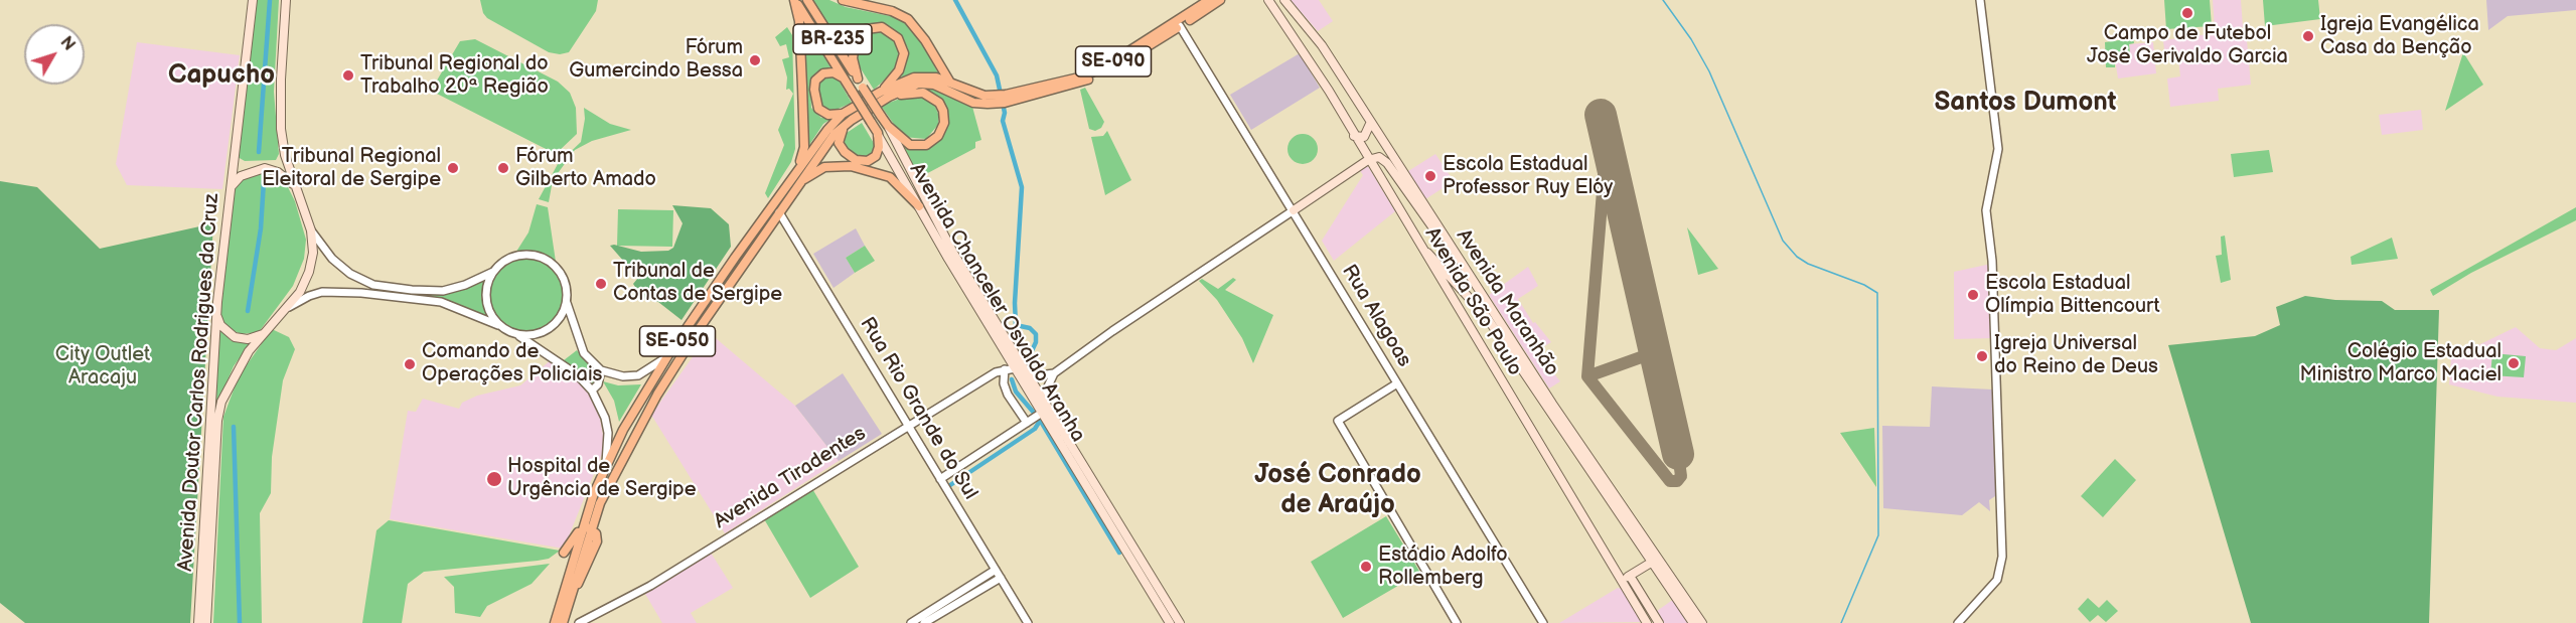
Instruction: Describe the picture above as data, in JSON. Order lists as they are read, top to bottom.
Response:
{
  "streets": {
    "main road": [
      "BR-235",
      "SE-090",
      "Avenida São Paulo",
      "Avenida Chanceler Osvaldo Aranha",
      "Avenida Maranhão",
      "SE-050",
      "Avenida Doutor Carlos Rodrigues da Cruz"
    ],
    "street": ["Rua Alagoas", "Rua Rio Grande do Sul", "Avenida Tiradentes"]
  },
  "crossings": [
    ["SE-090", "Rua Alagoas"],
    ["SE-090", "SE-050"],
    ["Avenida São Paulo", "Avenida Maranhão"],
    ["Avenida Chanceler Osvaldo Aranha", "Avenida Tiradentes"],
    ["SE-050", "Rua Rio Grande do Sul"],
    ["Rua Rio Grande do Sul", "Avenida Tiradentes"]
  ],
  "districts": ["Capucho", "Santos Dumont", "José Conrado de Araújo"],
  "parks": ["City Outlet Aracaju"],
  "places": [
    "Campo de Futebol José Gerivaldo Garcia",
    "Igreja Evangélica Casa da Benção",
    "Fórum Gumercindo Bessa",
    "Tribunal Regional do Trabalho 20ª Região",
    "Tribunal Regional Eleitoral de Sergipe",
    "Fórum Gilberto Amado",
    "Escola Estadual Professor Ruy Elóy",
    "Tribunal de Contas de Sergipe",
    "Escola Estadual Olímpia Bittencourt",
    "Igreja Universal do Reino de Deus",
    "Colégio Estadual Ministro Marco Maciel",
    "Comando de Operações Policiais",
    "Hospital de Urgência de Sergipe",
    "Estádio Adolfo Rollemberg"
  ],
  "north": "top right"
}
